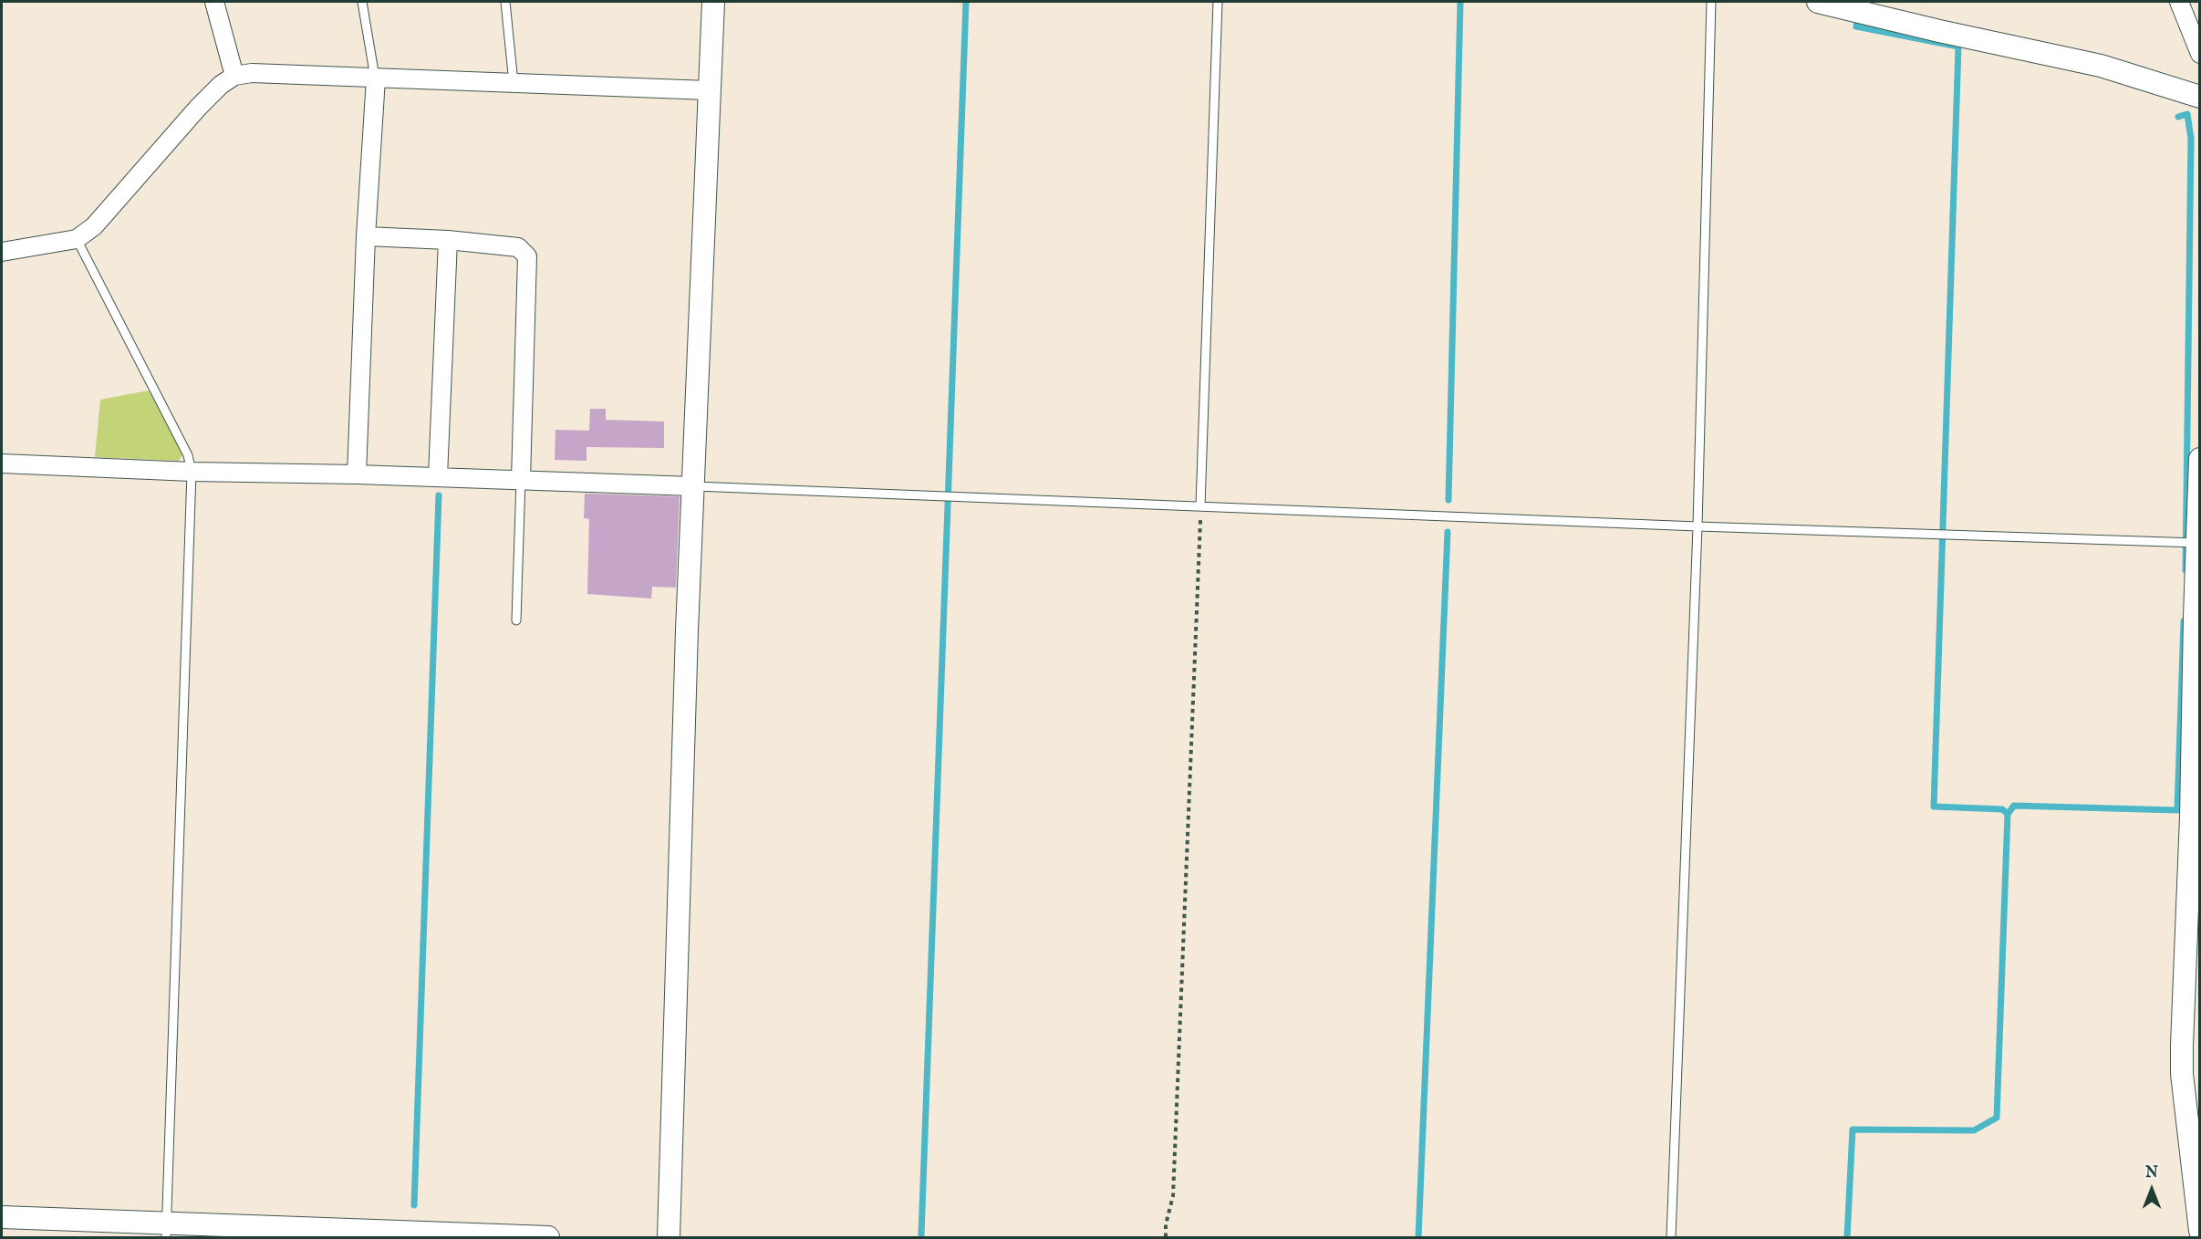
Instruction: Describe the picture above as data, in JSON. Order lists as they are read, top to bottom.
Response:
{
  "north": "top"
}
